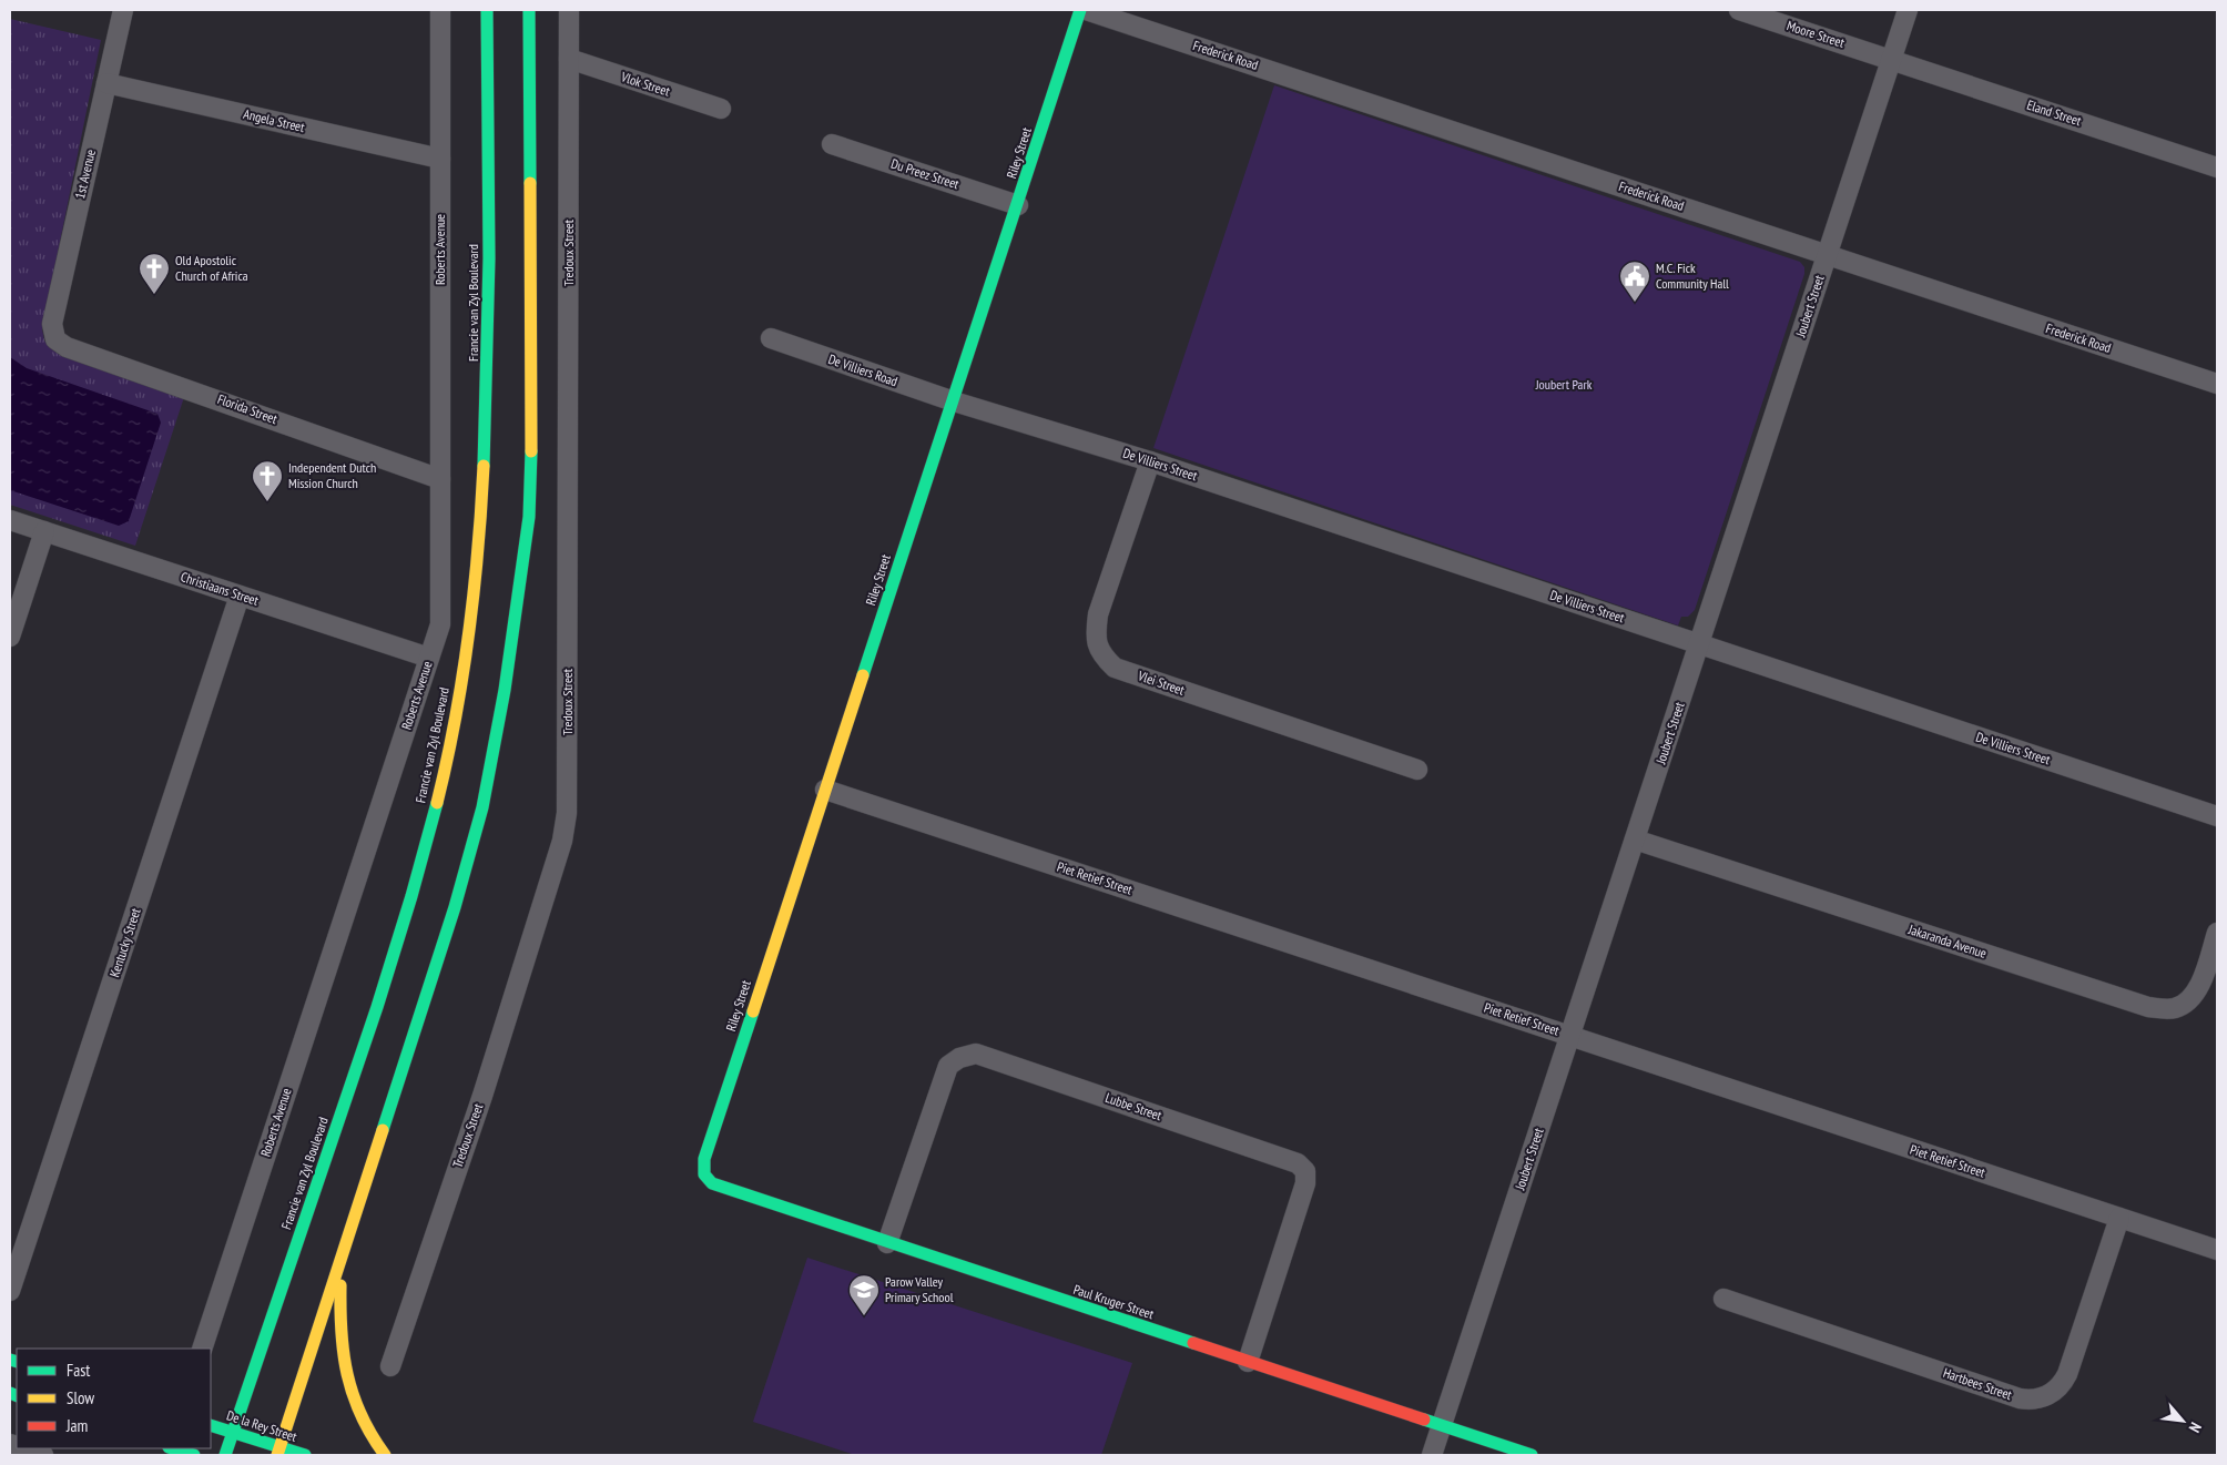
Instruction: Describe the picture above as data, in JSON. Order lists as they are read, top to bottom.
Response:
{
  "streets": {
    "main road": [
      "Riley Street",
      "Francie van Zyl Boulevard",
      "Paul Kruger Street",
      "De la Rey Street"
    ],
    "street": [
      "Moore Street",
      "Frederick Road",
      "Vlok Street",
      "Eland Street",
      "Angela Street",
      "1st Avenue",
      "Du Preez Street",
      "Roberts Avenue",
      "Tredoux Street",
      "Joubert Street",
      "De Villiers Road",
      "Florida Street",
      "De Villiers Street",
      "Christiaans Street",
      "Vlei Street",
      "Piet Retief Street",
      "Jakaranda Avenue",
      "Kentucky Street",
      "Lubbe Street",
      "Hartbees Street"
    ]
  },
  "crossings": [
    ["Moore Street", "Eland Street"],
    ["Moore Street", "Joubert Street"],
    ["Frederick Road", "Joubert Street"],
    ["Vlok Street", "Tredoux Street"],
    ["Eland Street", "Joubert Street"],
    ["Angela Street", "1st Avenue"],
    ["Angela Street", "Roberts Avenue"],
    ["Riley Street", "Du Preez Street"],
    ["Riley Street", "De Villiers Road"],
    ["Riley Street", "De Villiers Street"],
    ["Riley Street", "Piet Retief Street"],
    ["Riley Street", "Paul Kruger Street"],
    ["1st Avenue", "Florida Street"],
    ["Roberts Avenue", "Florida Street"],
    ["Roberts Avenue", "Christiaans Street"],
    ["Francie van Zyl Boulevard", "De la Rey Street"],
    ["Joubert Street", "De Villiers Street"],
    ["Joubert Street", "Piet Retief Street"],
    ["Joubert Street", "Jakaranda Avenue"],
    ["Joubert Street", "Paul Kruger Street"],
    ["De Villiers Road", "De Villiers Street"],
    ["De Villiers Street", "Vlei Street"],
    ["Christiaans Street", "Kentucky Street"],
    ["Piet Retief Street", "Hartbees Street"],
    ["Lubbe Street", "Paul Kruger Street"]
  ],
  "parks": ["Joubert Park"],
  "places": {
    "church": ["Old Apostolic Church of Africa", "Independent Dutch Mission Church"],
    "public building": ["M.C. Fick Community Hall"],
    "school or university": ["Parow Valley Primary School"]
  },
  "legend": ["Fast", "Slow", "Jam"],
  "north": "bottom right"
}
